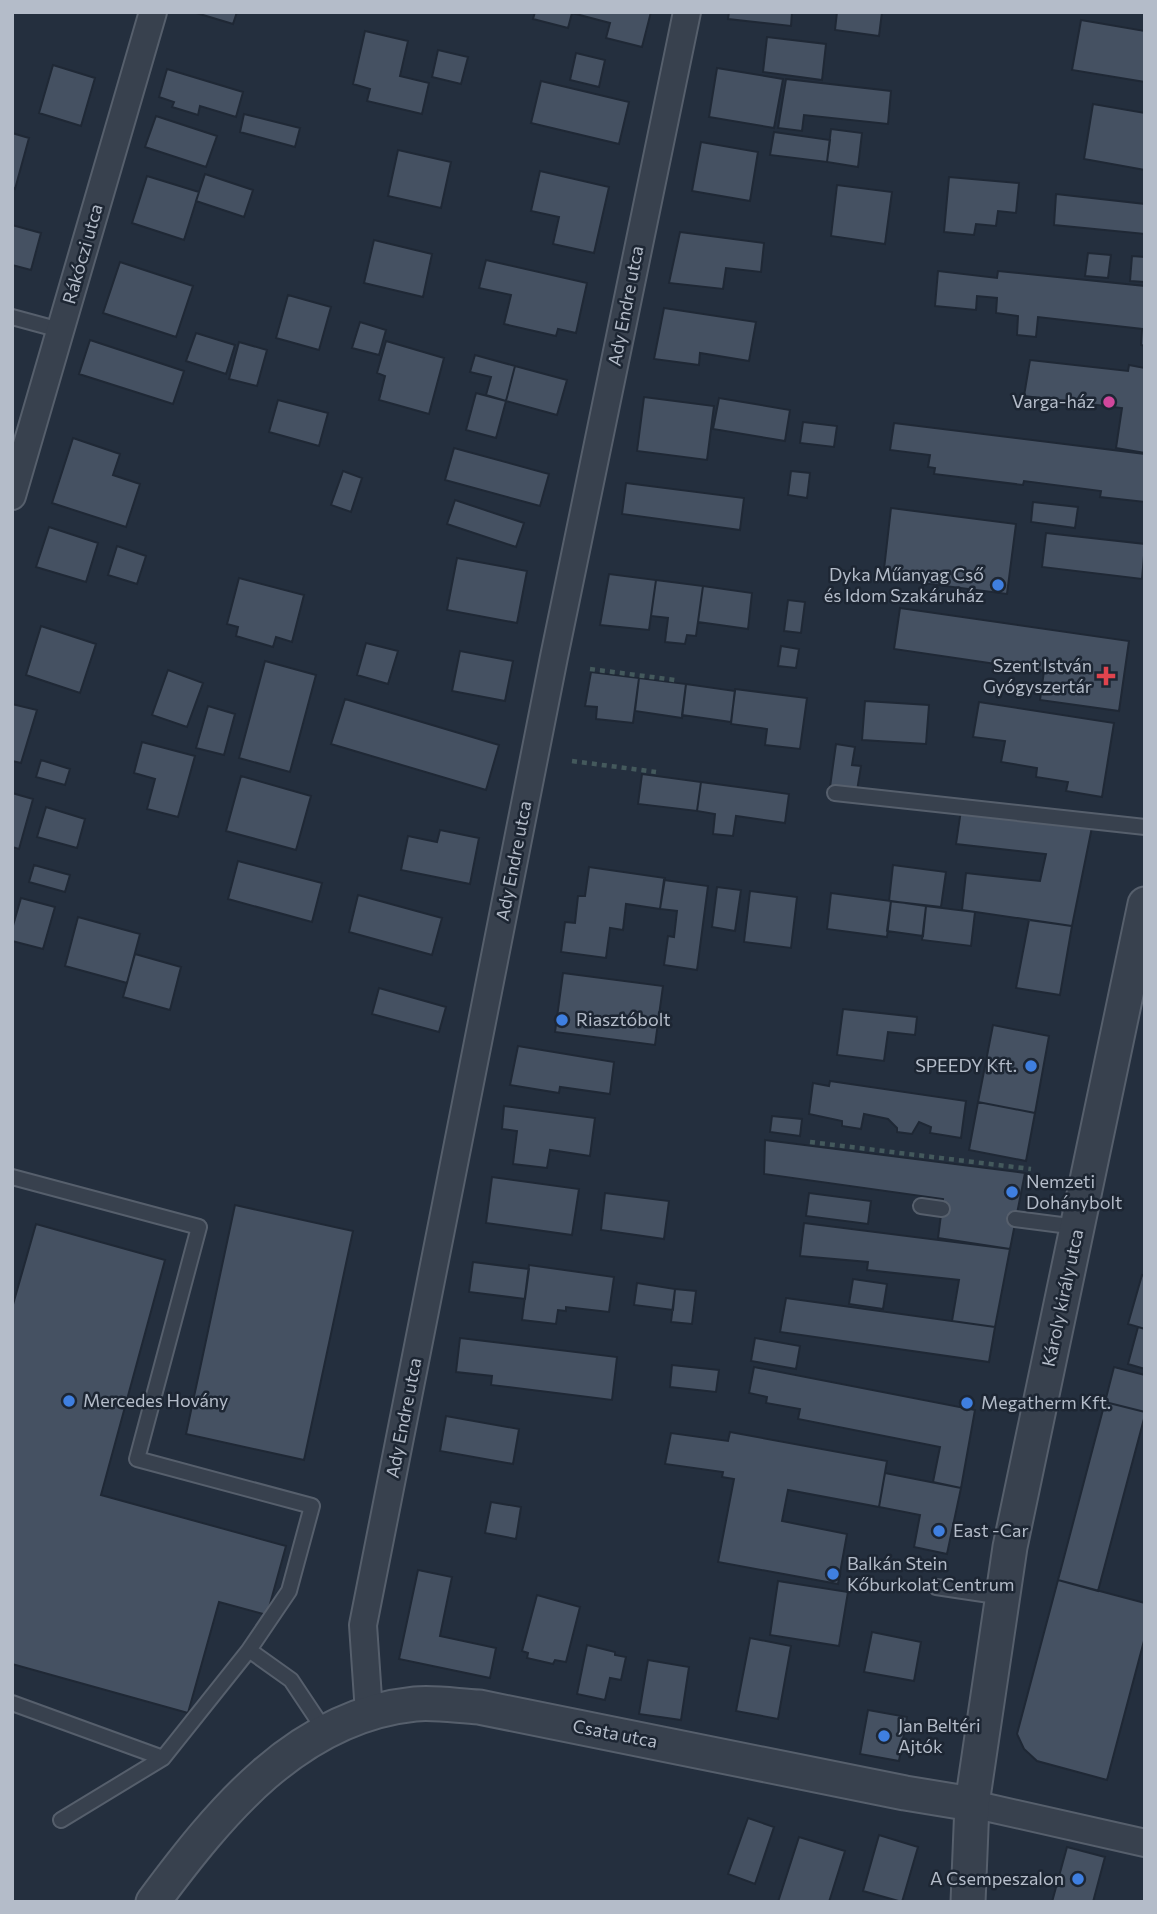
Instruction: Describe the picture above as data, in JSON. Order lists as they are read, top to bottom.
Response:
{
  "streets": {
    "street": [
      "Rákóczi utca",
      "Ady Endre utca",
      "Károly király utca",
      "Csata utca"
    ]
  },
  "crossings": [
    ["Ady Endre utca", "Csata utca"],
    ["Károly király utca", "Csata utca"]
  ],
  "places": {
    "other": [
      "Varga-ház",
      "Dyka Műanyag Cső és Idom Szakáruház",
      "Riasztóbolt",
      "SPEEDY Kft.",
      "Nemzeti Dohánybolt",
      "Mercedes Hovány",
      "Megatherm Kft.",
      "East -Car",
      "Balkán Stein Kőburkolat Centrum",
      "Jan Beltéri Ajtók",
      "A Csempeszalon"
    ],
    "health": ["Szent István Gyógyszertár"]
  }
}
